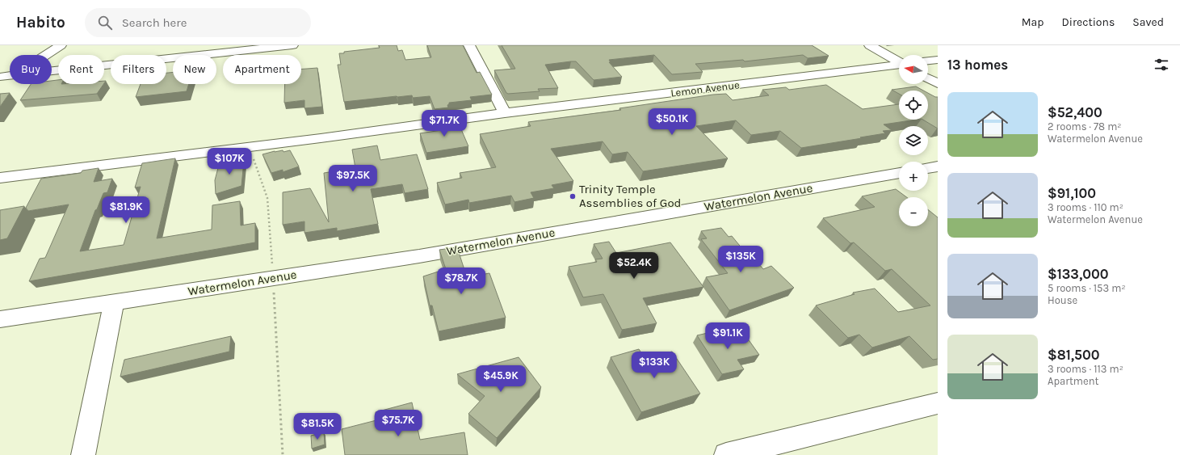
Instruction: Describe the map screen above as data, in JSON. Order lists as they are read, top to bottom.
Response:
{
  "streets": {
    "street": ["Lemon Avenue", "Watermelon Avenue"]
  },
  "places": ["Trinity Temple Assemblies of God"],
  "north": "left",
  "page": {
    "header": "Habito",
    "search": "Search here",
    "nav": ["Map", "Directions", "Saved"],
    "heading": "13 homes",
    "map_buttons": ["+", "−"],
    "chip": [
      "Buy",
      "Rent",
      "Filters",
      "New",
      "Apartment"
    ],
    "list": [
      {
        "name": "$52,400",
        "note": "2 rooms · 78 m² · Watermelon Avenue"
      },
      {
        "name": "$91,100",
        "note": "3 rooms · 110 m² · Watermelon Avenue"
      },
      {
        "name": "$133,000",
        "note": "5 rooms · 153 m² · House"
      },
      {
        "name": "$81,500",
        "note": "3 rooms · 113 m² · Apartment"
      }
    ],
    "price": [
      "$50.1K",
      "$71.7K",
      "$107K",
      "$97.5K",
      "$81.9K",
      "$135K",
      "$52.4K",
      "$78.7K",
      "$91.1K",
      "$133K",
      "$45.9K",
      "$75.7K",
      "$81.5K"
    ]
  }
}
